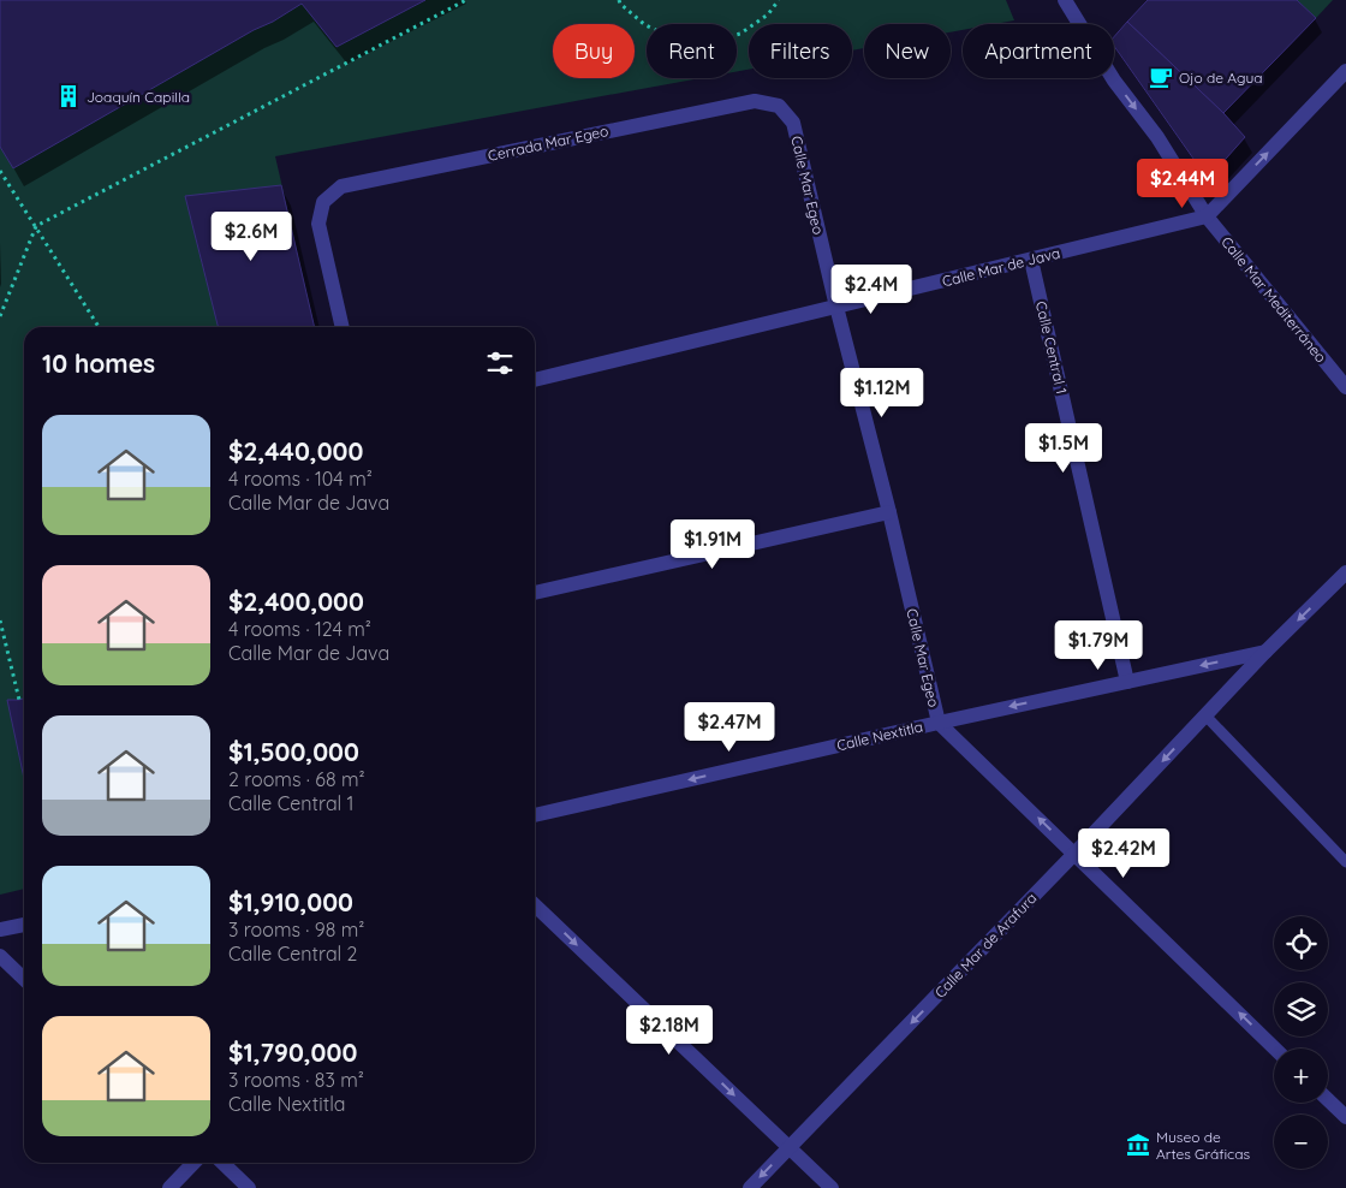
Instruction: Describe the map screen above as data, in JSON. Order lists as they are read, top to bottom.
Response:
{
  "streets": {
    "street": [
      "Cerrada Mar Egeo",
      "Calle Mar Egeo",
      "Calle Mar de Java",
      "Calle Mar Mediterráneo",
      "Calle Central 1",
      "Calle Nextitla",
      "Calle Mar de Arafura"
    ]
  },
  "crossings": [
    ["Cerrada Mar Egeo", "Calle Mar Egeo"],
    ["Calle Mar Egeo", "Calle Mar de Java"],
    ["Calle Mar Egeo", "Calle Nextitla"],
    ["Calle Mar Egeo", "Calle Mar de Arafura"],
    ["Calle Mar de Java", "Calle Mar Mediterráneo"],
    ["Calle Mar de Java", "Calle Central 1"],
    ["Calle Central 1", "Calle Nextitla"],
    ["Calle Nextitla", "Calle Mar de Arafura"]
  ],
  "one_way": [
    "Calle Mar Egeo",
    "Calle Mar Mediterráneo",
    "Calle Nextitla",
    "Calle Mar de Arafura"
  ],
  "places": {
    "cafe": ["Ojo de Agua"],
    "building": ["Joaquín Capilla"],
    "museum": ["Museo de Artes Gráficas"]
  },
  "page": {
    "chip": [
      "Buy",
      "Rent",
      "Filters",
      "New",
      "Apartment"
    ],
    "price": [
      "$2.44M",
      "$2.6M",
      "$2.4M",
      "$1.12M",
      "$1.5M",
      "$1.91M",
      "$1.79M",
      "$2.47M",
      "$2.42M",
      "$2.18M"
    ],
    "heading": "10 homes",
    "list": [
      {
        "name": "$2,440,000",
        "note": "4 rooms · 104 m² · Calle Mar de Java"
      },
      {
        "name": "$2,400,000",
        "note": "4 rooms · 124 m² · Calle Mar de Java"
      },
      {
        "name": "$1,500,000",
        "note": "2 rooms · 68 m² · Calle Central 1"
      },
      {
        "name": "$1,910,000",
        "note": "3 rooms · 98 m² · Calle Central 2"
      },
      {
        "name": "$1,790,000",
        "note": "3 rooms · 83 m² · Calle Nextitla"
      }
    ],
    "map_buttons": ["+", "−"]
  }
}
